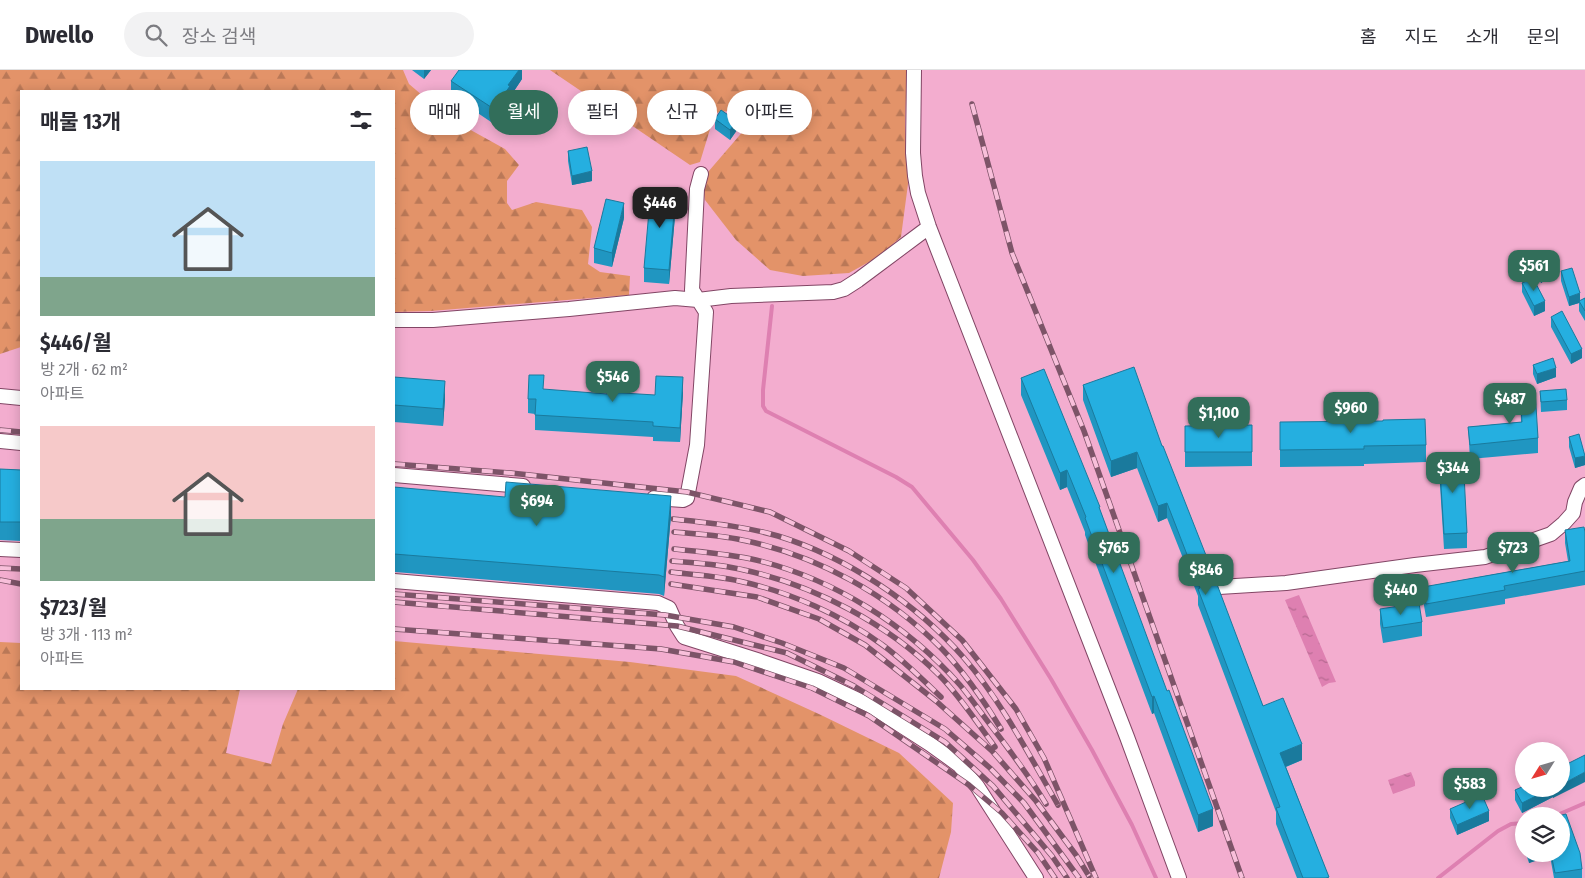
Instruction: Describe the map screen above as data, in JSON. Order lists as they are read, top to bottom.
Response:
{
  "north": "bottom left",
  "page": {
    "header": "Dwello",
    "search": "장소 검색",
    "nav": [
      "홈",
      "지도",
      "소개",
      "문의"
    ],
    "chip": [
      "매매",
      "월세",
      "필터",
      "신규",
      "아파트"
    ],
    "heading": "매물 13개",
    "list": [
      {
        "name": "$446/월",
        "note": "방 2개 · 62 m² · 아파트"
      },
      {
        "name": "$723/월",
        "note": "방 3개 · 113 m² · 아파트"
      }
    ],
    "price": [
      "$446",
      "$561",
      "$546",
      "$487",
      "$960",
      "$1,100",
      "$344",
      "$694",
      "$765",
      "$723",
      "$846",
      "$440",
      "$583"
    ]
  }
}
